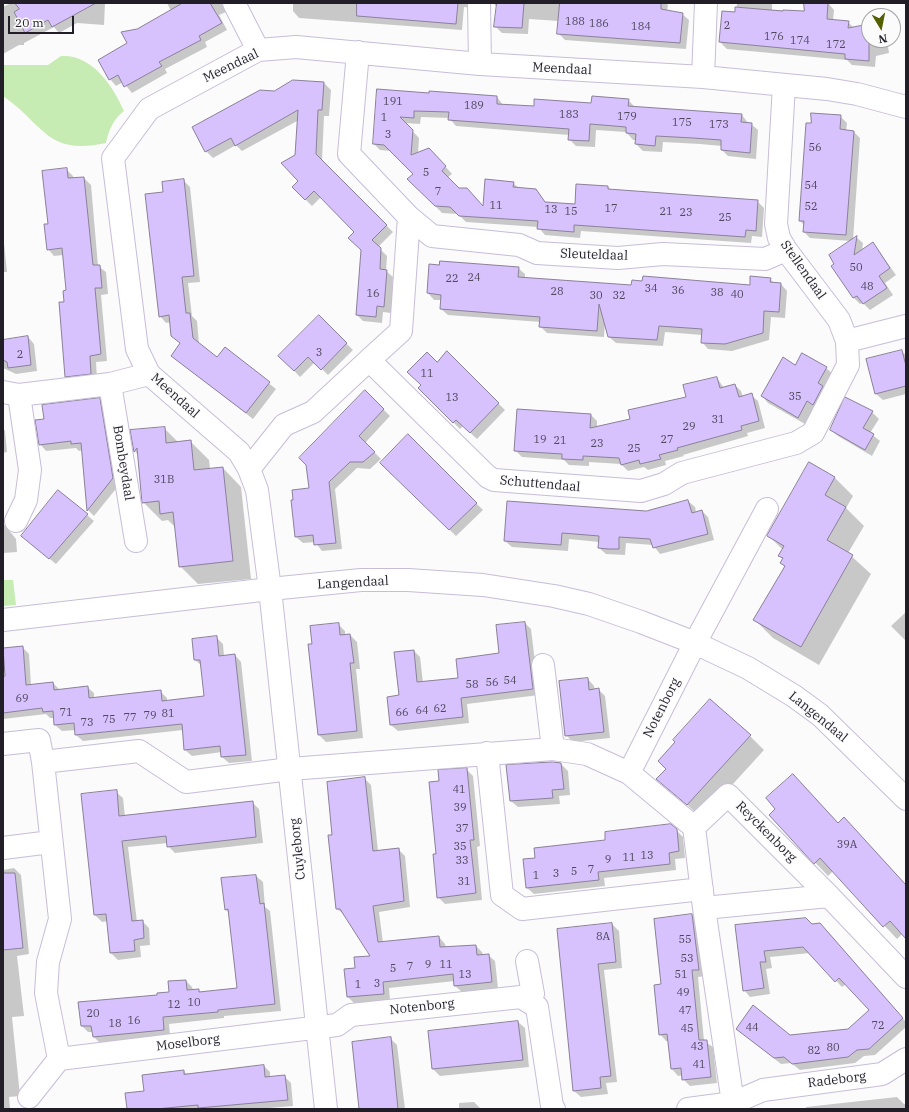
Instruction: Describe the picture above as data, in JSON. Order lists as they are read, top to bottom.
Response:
{
  "streets": {
    "street": [
      "Meendaal",
      "Sleuteldaal",
      "Stellendaal",
      "Bombeydaal",
      "Schuttendaal",
      "Langendaal",
      "Notenborg",
      "Reyckenborg",
      "Cuyleborg",
      "Moselborg",
      "Radeborg"
    ]
  },
  "crossings": [
    ["Meendaal", "Sleuteldaal"],
    ["Meendaal", "Stellendaal"],
    ["Meendaal", "Langendaal"],
    ["Meendaal", "Cuyleborg"],
    ["Sleuteldaal", "Stellendaal"],
    ["Stellendaal", "Schuttendaal"],
    ["Langendaal", "Notenborg"],
    ["Langendaal", "Cuyleborg"],
    ["Notenborg", "Cuyleborg"],
    ["Notenborg", "Moselborg"],
    ["Cuyleborg", "Moselborg"]
  ],
  "house_numbers": [
    "188",
    "186",
    "2",
    "184",
    "176",
    "174",
    "172",
    "191",
    "189",
    "183",
    "179",
    "1",
    "175",
    "173",
    "3",
    "56",
    "5",
    "54",
    "7",
    "11",
    "52",
    "17",
    "13",
    "15",
    "21",
    "23",
    "25",
    "50",
    "24",
    "22",
    "48",
    "34",
    "36",
    "28",
    "38",
    "16",
    "40",
    "30",
    "32",
    "3",
    "2",
    "11",
    "35",
    "13",
    "31",
    "29",
    "19",
    "27",
    "21",
    "23",
    "25",
    "31B",
    "54",
    "56",
    "58",
    "69",
    "62",
    "64",
    "71",
    "66",
    "81",
    "79",
    "77",
    "75",
    "73",
    "41",
    "39",
    "37",
    "39A",
    "35",
    "13",
    "11",
    "9",
    "33",
    "7",
    "5",
    "3",
    "1",
    "31",
    "8A",
    "55",
    "53",
    "9",
    "11",
    "7",
    "5",
    "13",
    "51",
    "3",
    "1",
    "49",
    "10",
    "12",
    "47",
    "20",
    "16",
    "18",
    "72",
    "44",
    "45",
    "43",
    "80",
    "82",
    "41"
  ],
  "scale_bar": "20 m",
  "north": "bottom"
}
